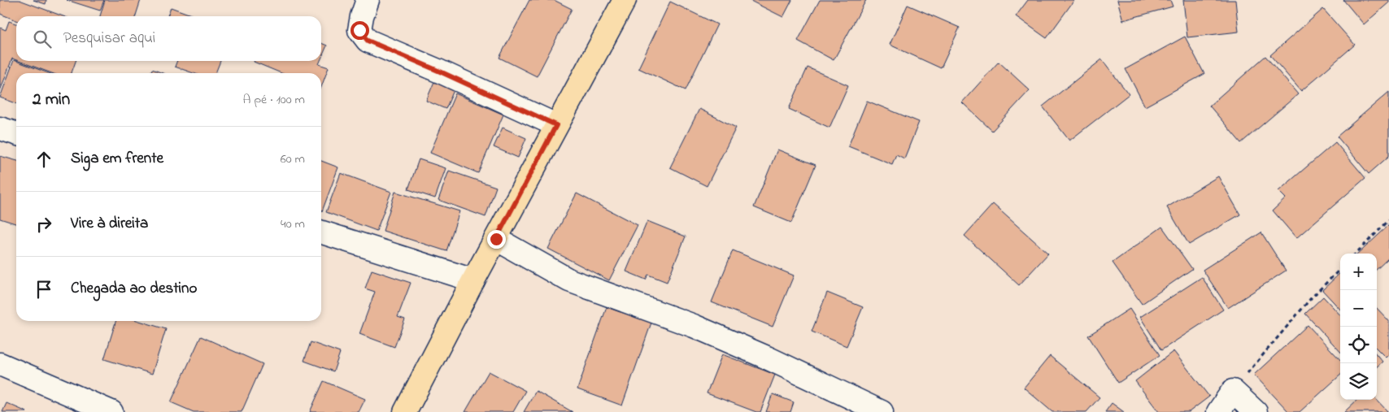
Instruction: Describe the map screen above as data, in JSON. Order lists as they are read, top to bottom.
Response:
{
  "page": {
    "search": "Pesquisar aqui",
    "heading": ["2 min", "A pé · 100 m"],
    "list": [
      ["Siga em frente", "60 m"],
      ["Vire à direita", "40 m"],
      "Chegada ao destino"
    ],
    "map_buttons": ["+", "−"]
  }
}
